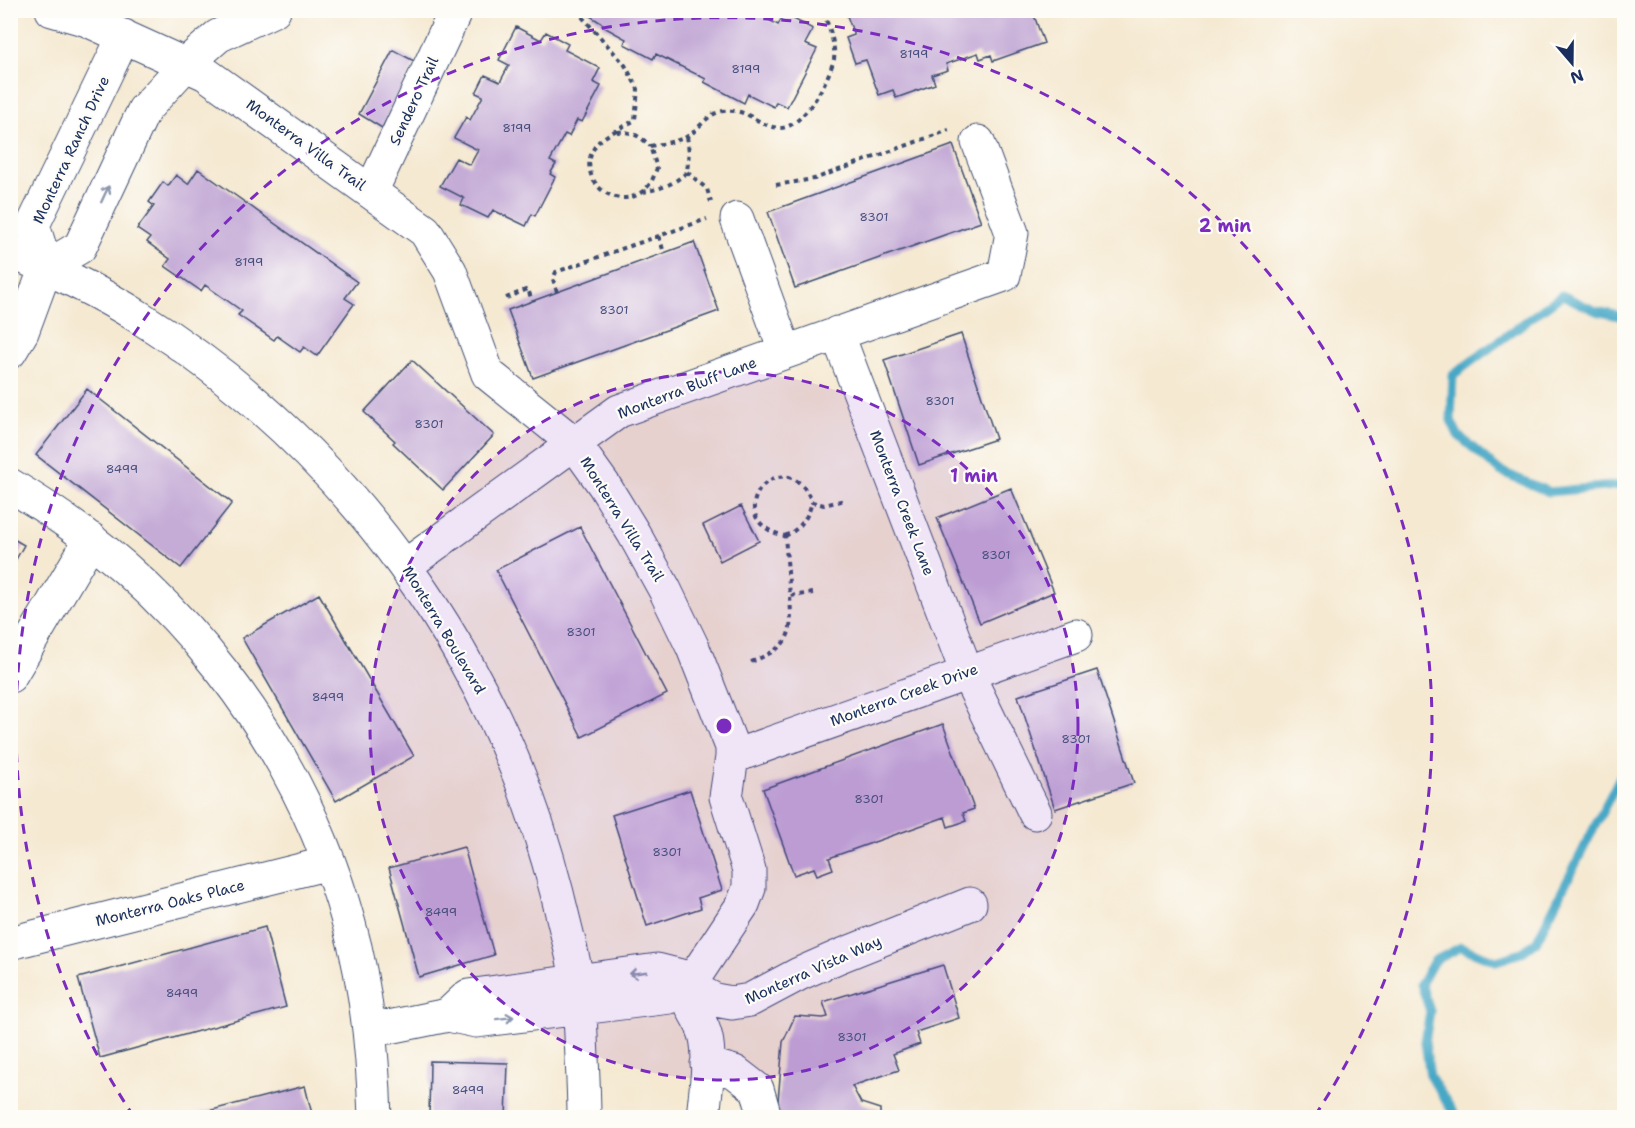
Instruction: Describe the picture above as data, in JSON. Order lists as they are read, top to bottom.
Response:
{
  "streets": {
    "street": [
      "Sendero Trail",
      "Monterra Villa Trail",
      "Monterra Ranch Drive",
      "Monterra Bluff Lane",
      "Monterra Creek Lane",
      "Monterra Boulevard",
      "Monterra Creek Drive",
      "Monterra Oaks Place",
      "Monterra Vista Way"
    ]
  },
  "crossings": [
    ["Sendero Trail", "Monterra Villa Trail"],
    ["Monterra Villa Trail", "Monterra Ranch Drive"],
    ["Monterra Villa Trail", "Monterra Bluff Lane"],
    ["Monterra Villa Trail", "Monterra Creek Drive"],
    ["Monterra Villa Trail", "Monterra Vista Way"],
    ["Monterra Ranch Drive", "Monterra Boulevard"],
    ["Monterra Bluff Lane", "Monterra Creek Lane"],
    ["Monterra Bluff Lane", "Monterra Boulevard"],
    ["Monterra Creek Lane", "Monterra Creek Drive"],
    ["Monterra Boulevard", "Monterra Vista Way"]
  ],
  "house_numbers": [
    "8199",
    "8199",
    "8199",
    "8301",
    "8199",
    "8301",
    "8301",
    "8301",
    "8499",
    "8301",
    "8301",
    "8499",
    "8301",
    "8301",
    "8301",
    "8499",
    "8499",
    "8301",
    "8499"
  ],
  "north": "bottom",
  "rings": ["2 min", "1 min"]
}
